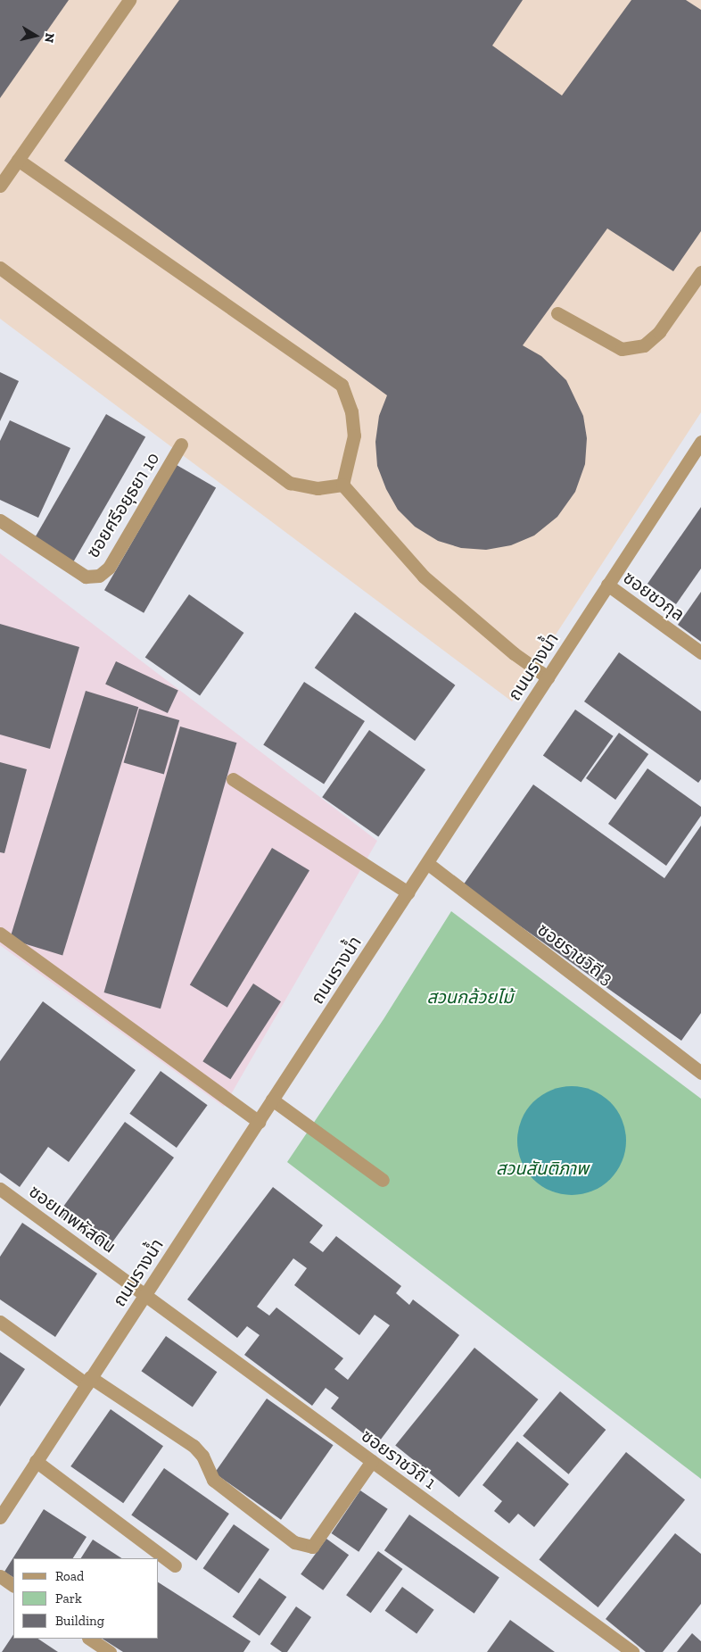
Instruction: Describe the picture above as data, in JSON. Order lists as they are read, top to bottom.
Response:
{
  "streets": {
    "street": [
      "ซอยศรีอยุธยา 10",
      "ซอยชวกุล",
      "ถนนรางน้ำ",
      "ซอยราชวิถี 3",
      "ซอยเทพหัสดิน",
      "ซอยราชวิถี 1"
    ]
  },
  "crossings": [
    ["ซอยชวกุล", "ถนนรางน้ำ"],
    ["ถนนรางน้ำ", "ซอยราชวิถี 3"],
    ["ถนนรางน้ำ", "ซอยเทพหัสดิน"],
    ["ถนนรางน้ำ", "ซอยราชวิถี 1"],
    ["ซอยเทพหัสดิน", "ซอยราชวิถี 1"]
  ],
  "parks": ["สวนกล้วยไม้", "สวนสันติภาพ"],
  "legend": ["Road", "Park", "Building"],
  "north": "right"
}
